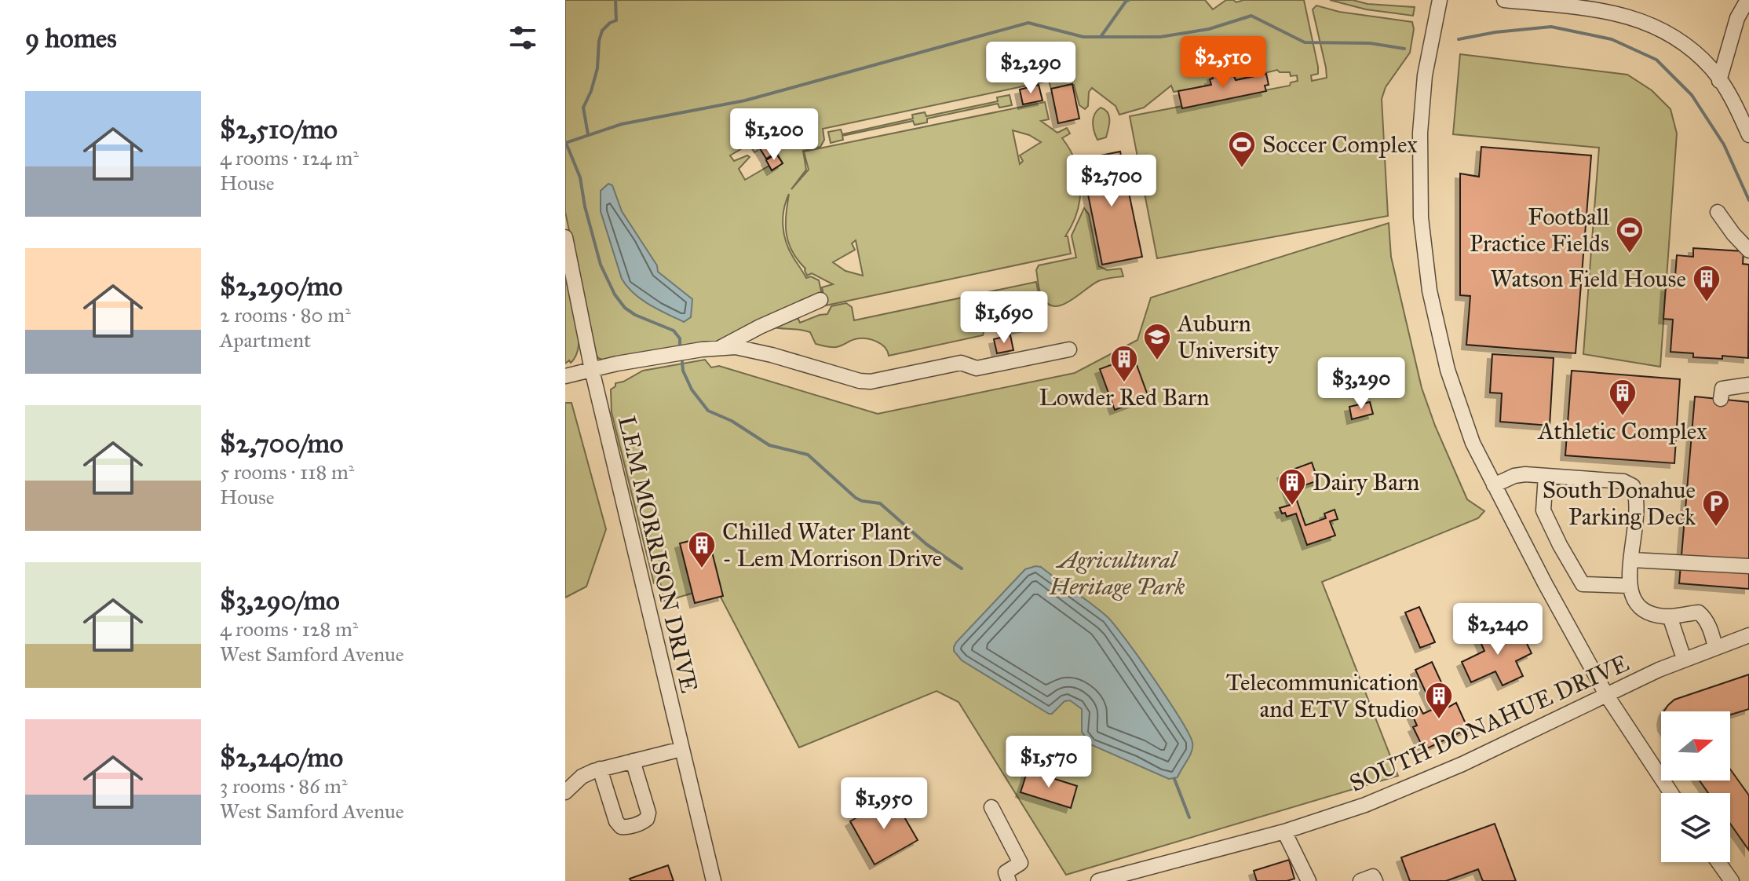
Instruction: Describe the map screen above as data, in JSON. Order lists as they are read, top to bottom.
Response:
{
  "streets": {
    "street": ["LEM MORRISON DRIVE", "SOUTH DONAHUE DRIVE"]
  },
  "parks": ["Agricultural Heritage Park"],
  "places": {
    "sports": ["Soccer Complex", "Football Practice Fields"],
    "building": [
      "Watson Field House",
      "Lowder Red Barn",
      "Athletic Complex",
      "Dairy Barn",
      "Chilled Water Plant - Lem Morrison Drive",
      "Telecommunication and ETV Studio"
    ],
    "school or university": ["Auburn University"],
    "parking": ["South Donahue Parking Deck"]
  },
  "north": "right",
  "page": {
    "heading": "9 homes",
    "price": [
      "$2,510",
      "$2,290",
      "$1,200",
      "$2,700",
      "$1,690",
      "$3,290",
      "$2,240",
      "$1,570",
      "$1,950"
    ],
    "list": [
      {
        "name": "$2,510/mo",
        "note": "4 rooms · 124 m² · House"
      },
      {
        "name": "$2,290/mo",
        "note": "2 rooms · 80 m² · Apartment"
      },
      {
        "name": "$2,700/mo",
        "note": "5 rooms · 118 m² · House"
      },
      {
        "name": "$3,290/mo",
        "note": "4 rooms · 128 m² · West Samford Avenue"
      },
      {
        "name": "$2,240/mo",
        "note": "3 rooms · 86 m² · West Samford Avenue"
      }
    ]
  }
}
